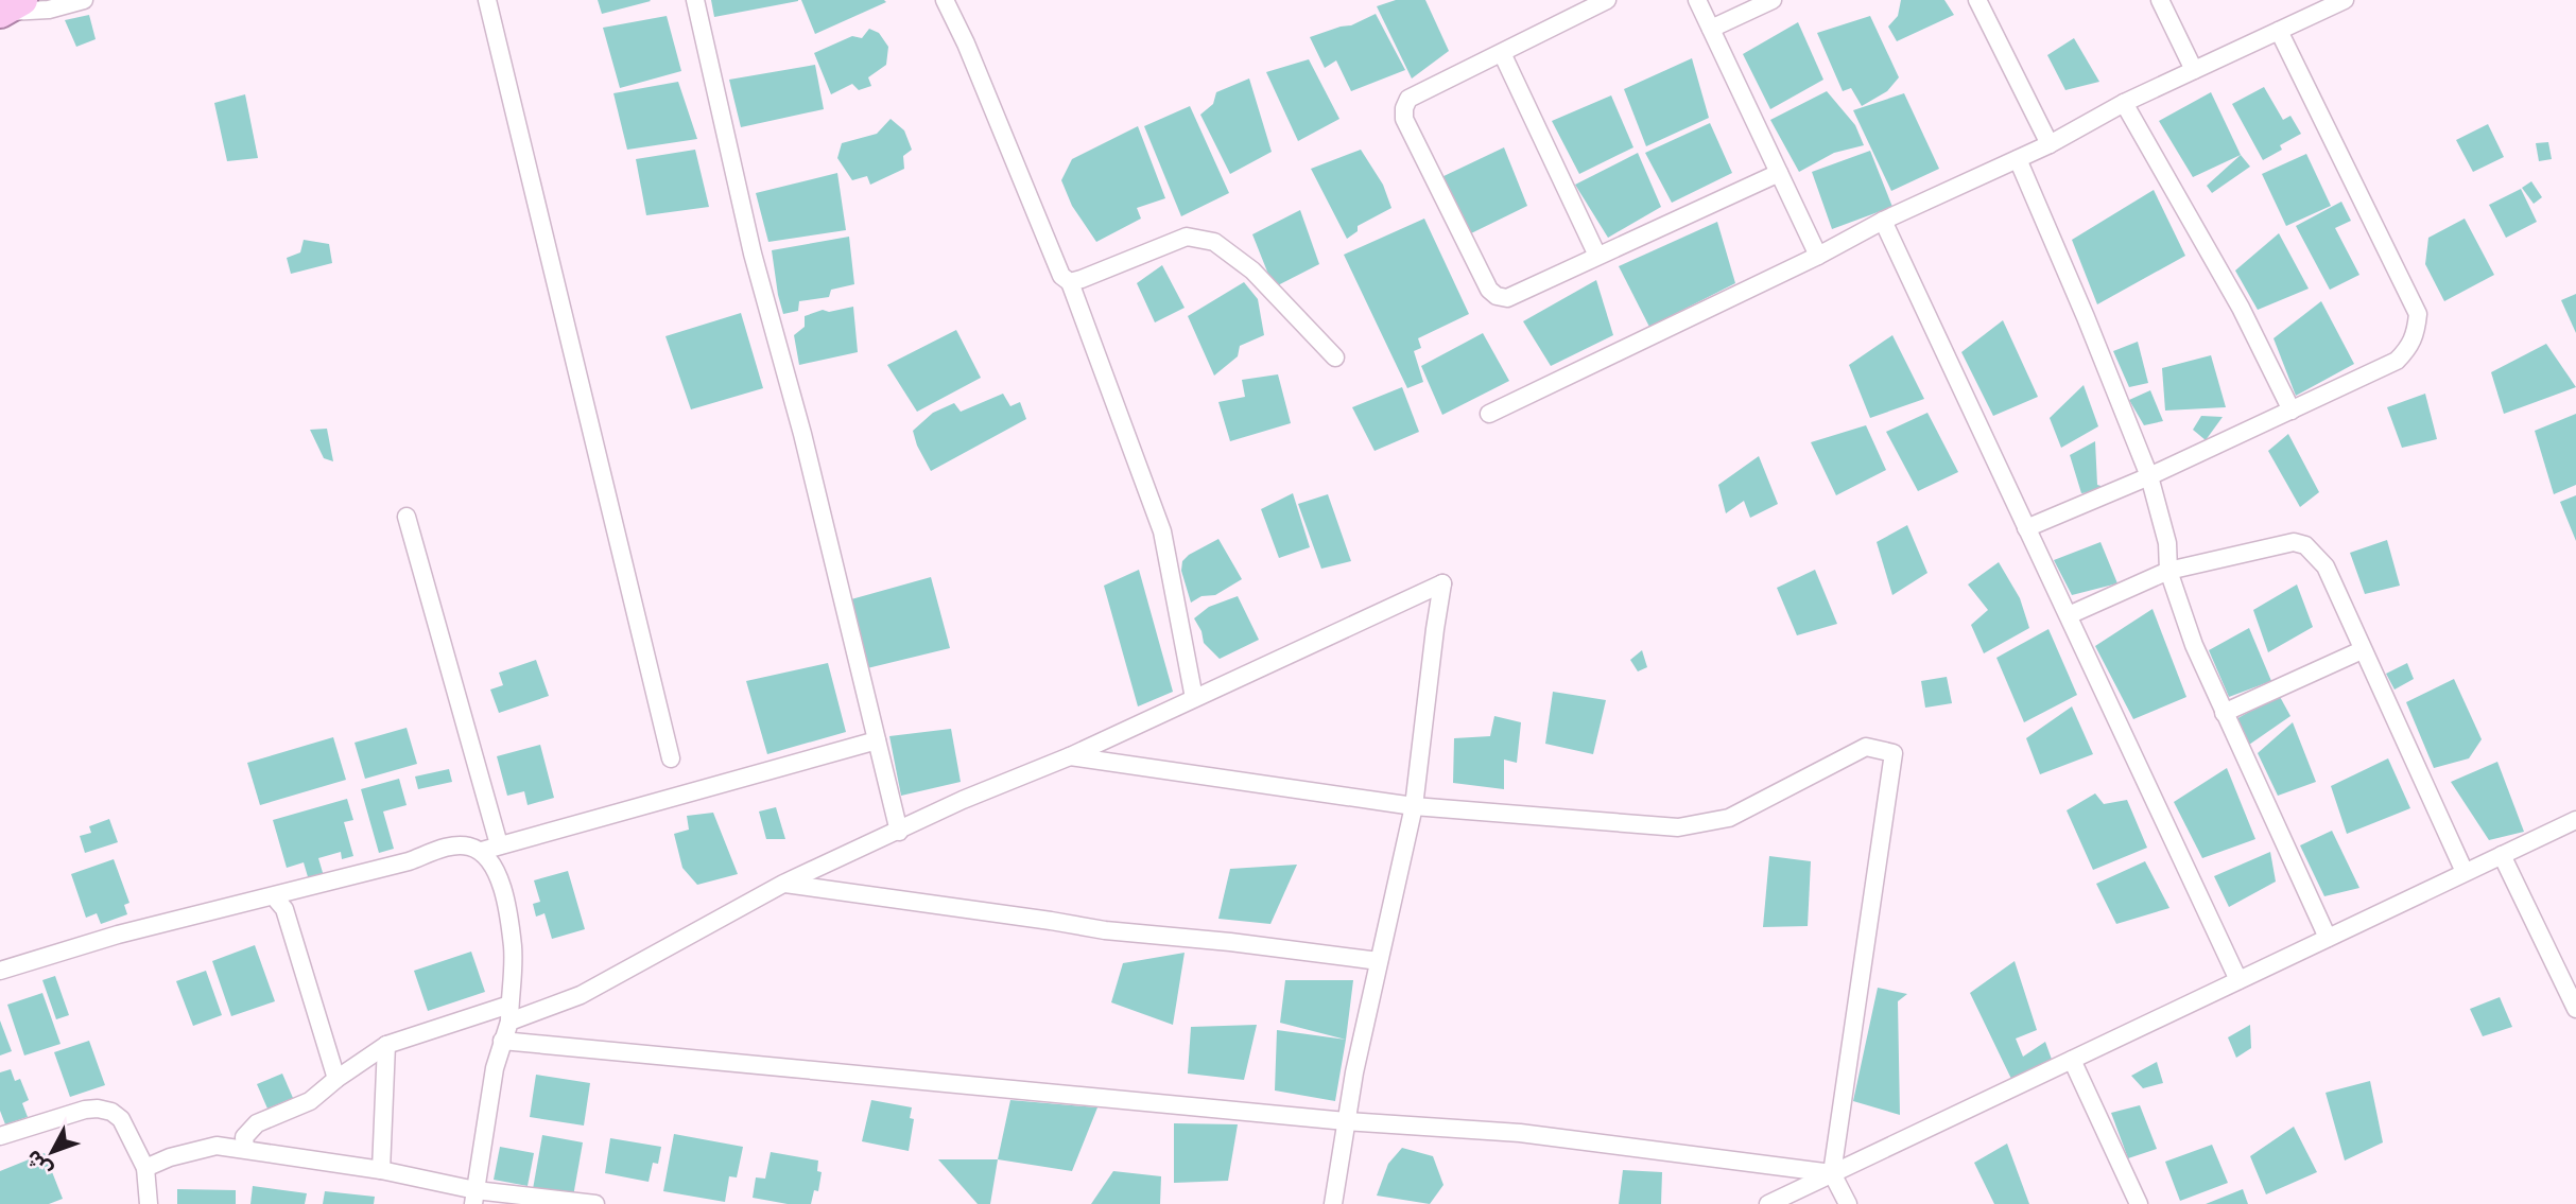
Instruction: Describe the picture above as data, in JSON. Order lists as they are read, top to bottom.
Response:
{
  "north": "bottom left"
}
